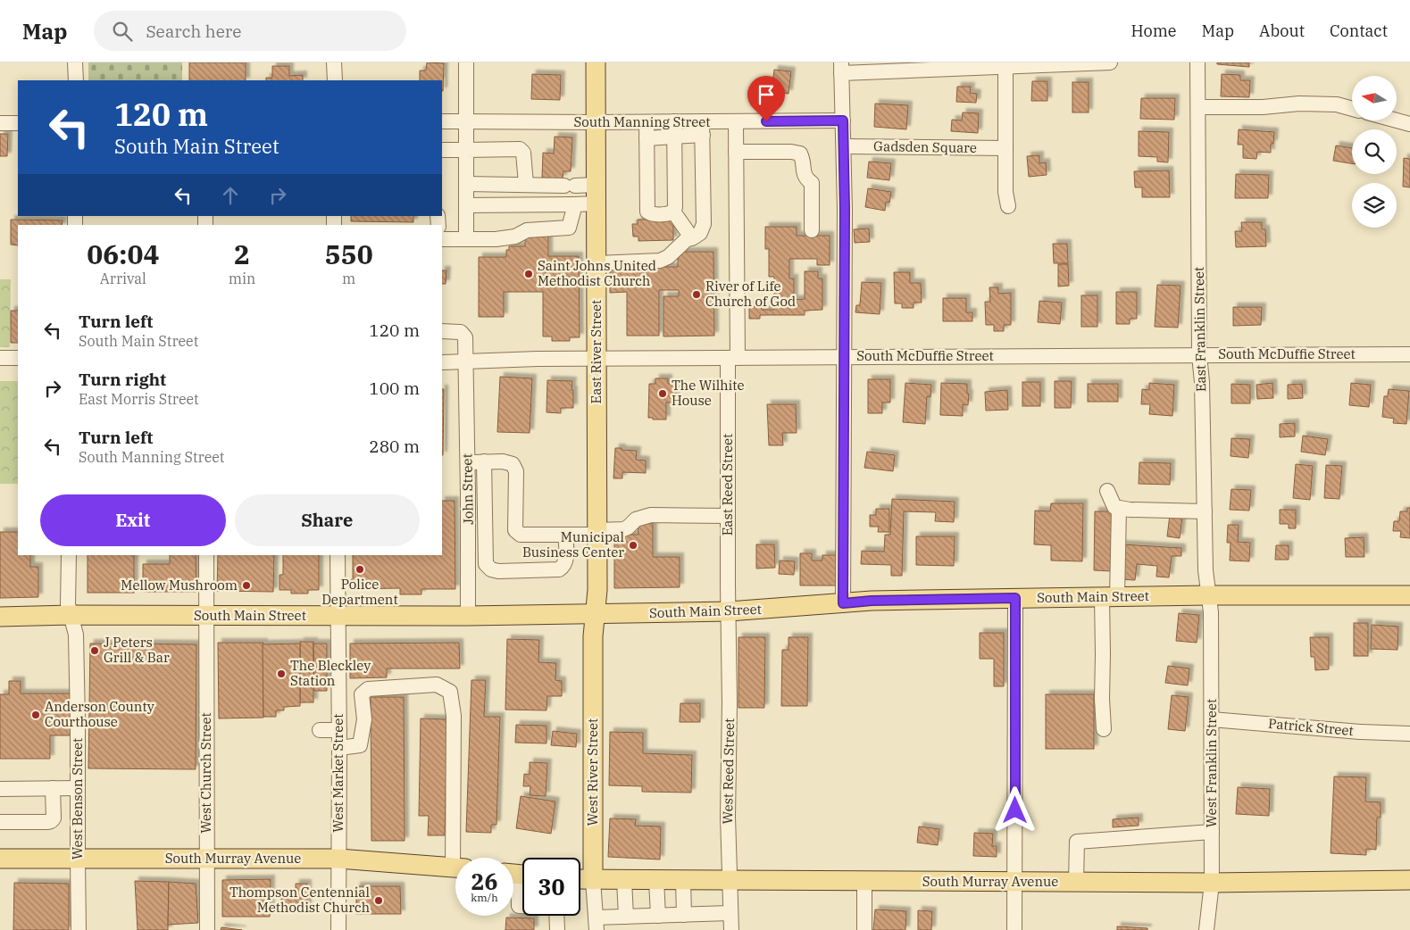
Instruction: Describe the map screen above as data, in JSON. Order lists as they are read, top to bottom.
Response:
{
  "streets": {
    "main road": [
      "East River Street",
      "South Main Street",
      "West River Street",
      "South Murray Avenue"
    ],
    "street": [
      "South Manning Street",
      "Gadsden Square",
      "East Franklin Street",
      "South McDuffie Street",
      "East Reed Street",
      "John Street",
      "Patrick Street",
      "West Franklin Street",
      "West Reed Street",
      "West Church Street",
      "West Market Street",
      "West Benson Street"
    ]
  },
  "crossings": [
    ["South Manning Street", "East River Street"],
    ["South Manning Street", "East Reed Street"],
    ["East Franklin Street", "South McDuffie Street"],
    ["East Franklin Street", "South Main Street"],
    ["East Franklin Street", "West Franklin Street"],
    ["East River Street", "South McDuffie Street"],
    ["East River Street", "South Main Street"],
    ["East River Street", "West River Street"],
    ["South McDuffie Street", "East Reed Street"],
    ["South McDuffie Street", "John Street"],
    ["East Reed Street", "South Main Street"],
    ["East Reed Street", "West Reed Street"],
    ["John Street", "South Main Street"],
    ["South Main Street", "West Franklin Street"],
    ["South Main Street", "West Reed Street"],
    ["South Main Street", "West River Street"],
    ["South Main Street", "West Church Street"],
    ["South Main Street", "West Market Street"],
    ["South Main Street", "West Benson Street"],
    ["Patrick Street", "West Franklin Street"],
    ["West Franklin Street", "South Murray Avenue"],
    ["West Reed Street", "South Murray Avenue"],
    ["West River Street", "South Murray Avenue"],
    ["West Church Street", "South Murray Avenue"],
    ["West Market Street", "South Murray Avenue"],
    ["West Benson Street", "South Murray Avenue"]
  ],
  "places": [
    "Saint Johns United Methodist Church",
    "River of Life Church of God",
    "The Wilhite House",
    "Municipal Business Center",
    "Police Department",
    "Mellow Mushroom",
    "J Peters Grill & Bar",
    "The Bleckley Station",
    "Anderson County Courthouse",
    "Thompson Centennial Methodist Church"
  ],
  "north": "left",
  "page": {
    "header": "Map",
    "search": "Search here",
    "nav": [
      "Home",
      "Map",
      "About",
      "Contact"
    ],
    "turn": ["120 m", "South Main Street"],
    "eta": [
      "06:04",
      "Arrival",
      "2",
      "min",
      "550",
      "m"
    ],
    "list": [
      {
        "name": "Turn left",
        "note": "South Main Street",
        "value": "120 m"
      },
      {
        "name": "Turn right",
        "note": "East Morris Street",
        "value": "100 m"
      },
      {
        "name": "Turn left",
        "note": "South Manning Street",
        "value": "280 m"
      }
    ],
    "buttons": ["Exit", "Share"],
    "speed": "26 km/h",
    "limit": "30"
  }
}
